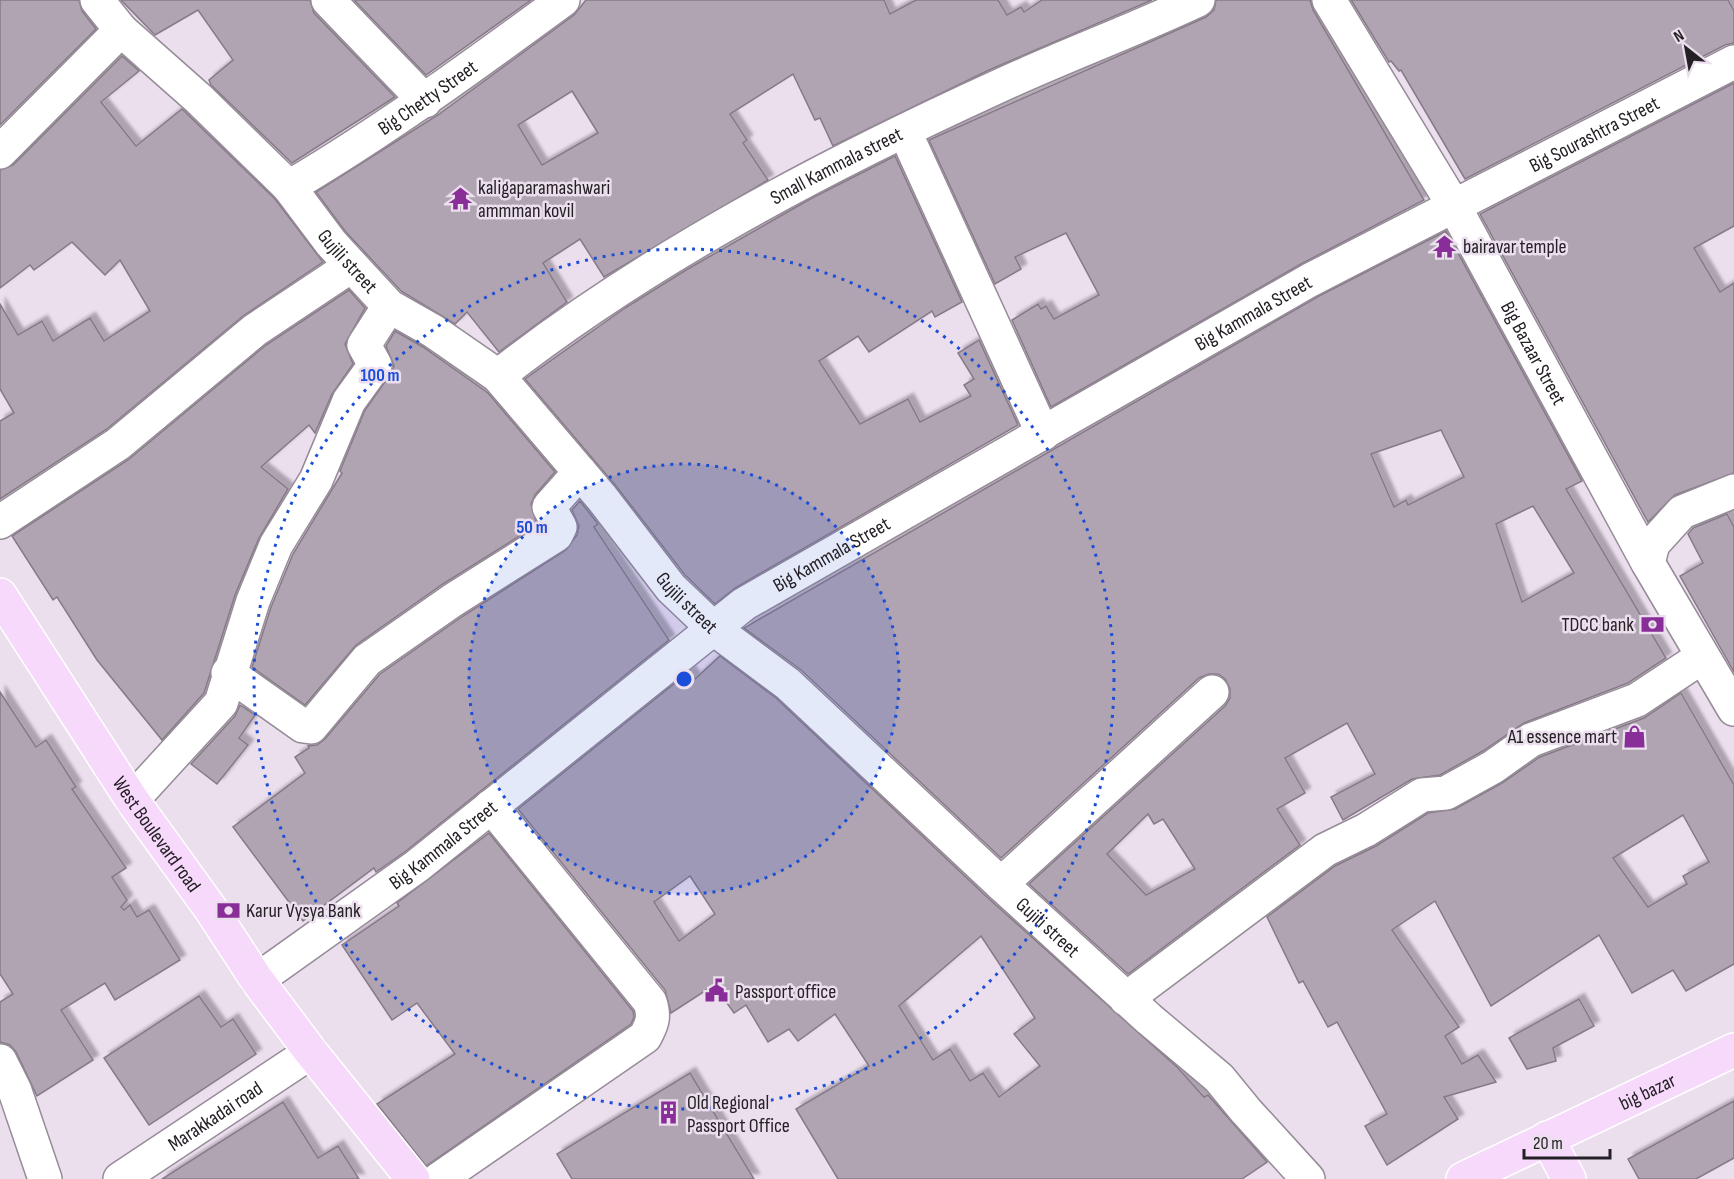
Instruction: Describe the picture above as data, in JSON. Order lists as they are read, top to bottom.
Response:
{
  "streets": {
    "main road": ["West Boulevard road", "big bazar"],
    "street": [
      "Big Chetty Street",
      "Big Sourashtra Street",
      "Small Kammala street",
      "Gujili street",
      "Big Kammala Street",
      "Big Bazaar Street",
      "Marakkadai road"
    ]
  },
  "crossings": [
    ["Big Chetty Street", "Gujili street"],
    ["Big Sourashtra Street", "Big Kammala Street"],
    ["Big Sourashtra Street", "Big Bazaar Street"],
    ["Small Kammala street", "Gujili street"],
    ["Gujili street", "Big Kammala Street"],
    ["Big Kammala Street", "Big Bazaar Street"],
    ["Big Kammala Street", "West Boulevard road"],
    ["West Boulevard road", "Marakkadai road"]
  ],
  "places": {
    "temple": ["kaligaparamashwari ammman kovil", "bairavar temple"],
    "bank": ["TDCC bank", "Karur Vysya Bank"],
    "shop": ["A1 essence mart"],
    "public building": ["Passport office"],
    "building": ["Old Regional Passport Office"]
  },
  "scale_bar": "20 m",
  "north": "top left",
  "rings": ["100 m", "50 m"]
}
